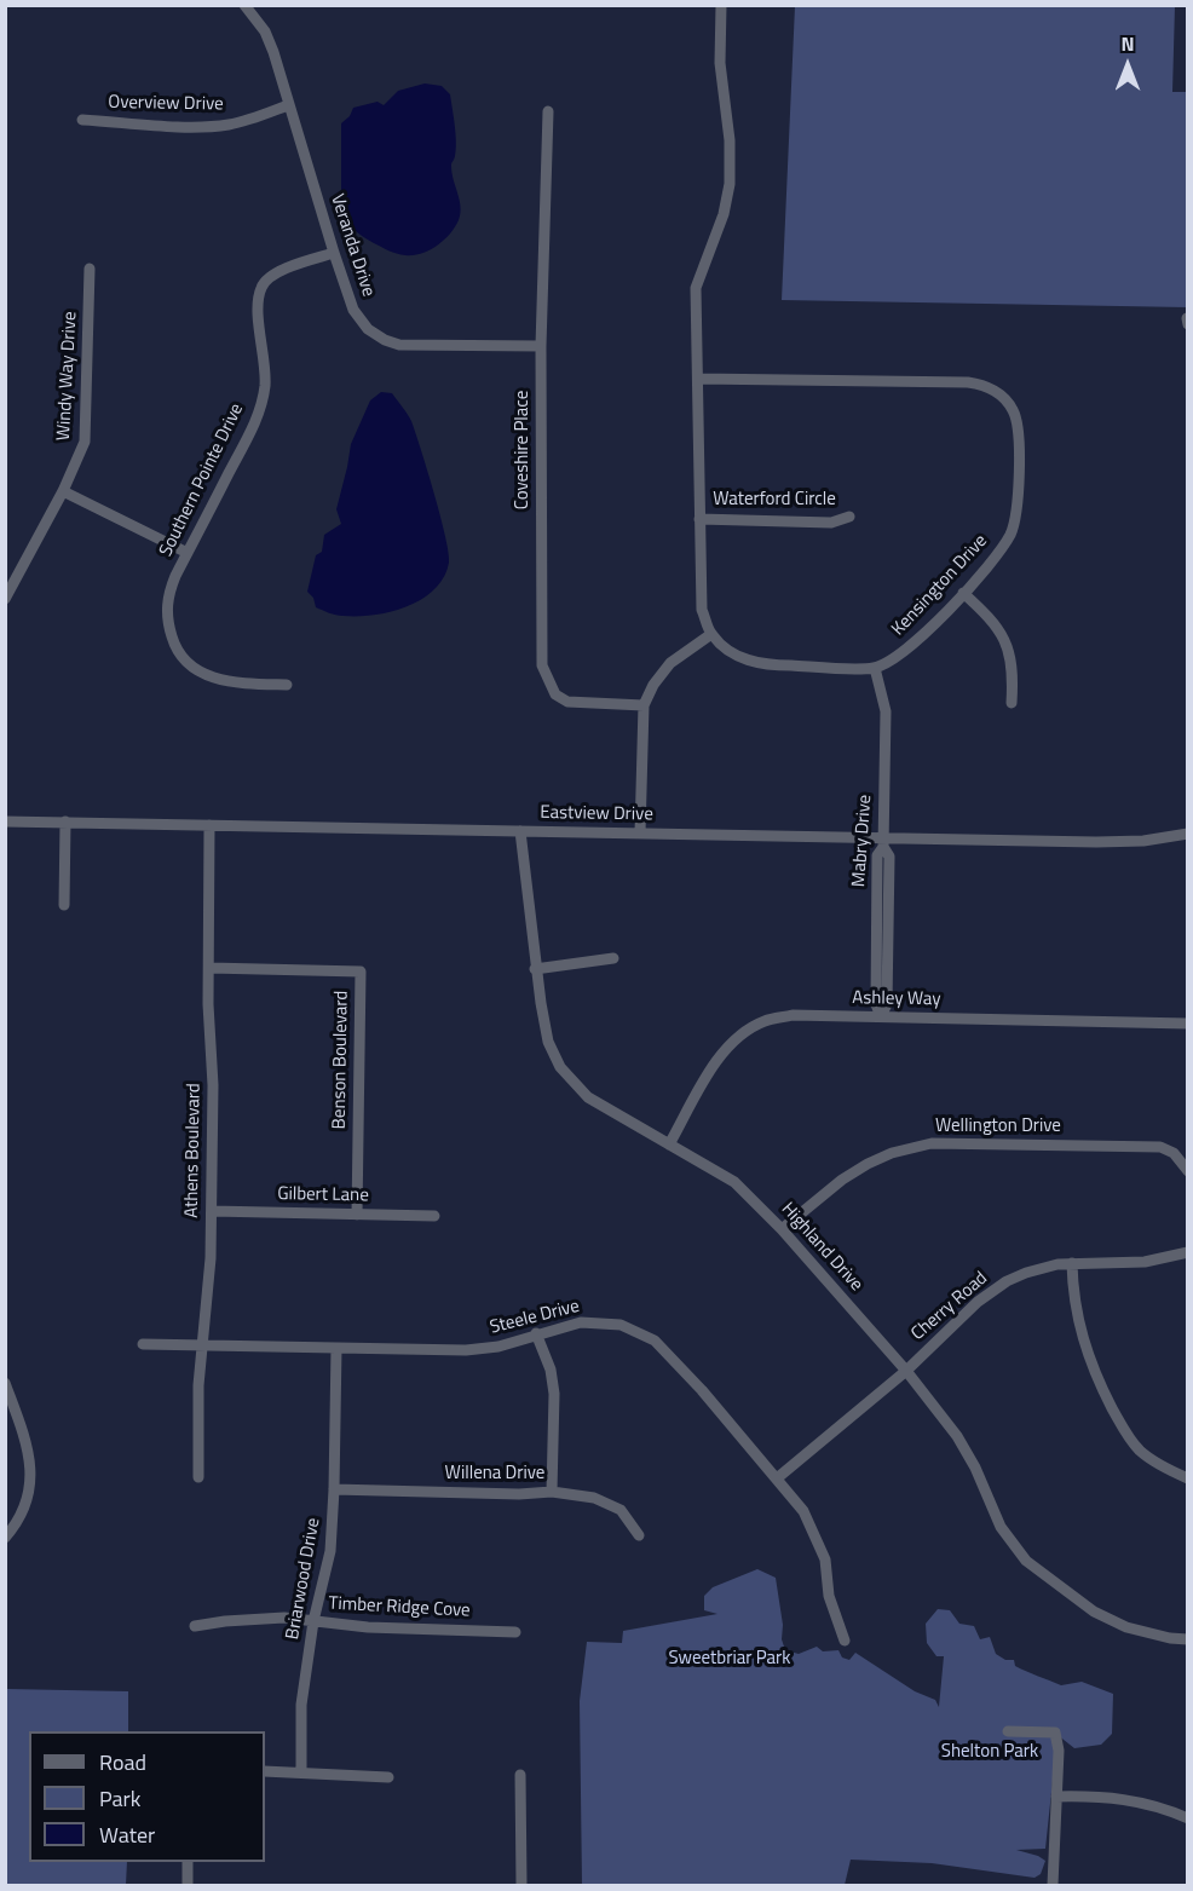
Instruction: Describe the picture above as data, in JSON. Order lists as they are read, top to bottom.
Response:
{
  "streets": {
    "street": [
      "Overview Drive",
      "Veranda Drive",
      "Windy Way Drive",
      "Coveshire Place",
      "Southern Pointe Drive",
      "Waterford Circle",
      "Kensington Drive",
      "Eastview Drive",
      "Mabry Drive",
      "Ashley Way",
      "Benson Boulevard",
      "Wellington Drive",
      "Athens Boulevard",
      "Gilbert Lane",
      "Highland Drive",
      "Cherry Road",
      "Steele Drive",
      "Willena Drive",
      "Briarwood Drive",
      "Timber Ridge Cove"
    ]
  },
  "crossings": [
    ["Overview Drive", "Veranda Drive"],
    ["Veranda Drive", "Coveshire Place"],
    ["Veranda Drive", "Southern Pointe Drive"],
    ["Kensington Drive", "Mabry Drive"],
    ["Eastview Drive", "Mabry Drive"],
    ["Eastview Drive", "Athens Boulevard"],
    ["Eastview Drive", "Highland Drive"],
    ["Mabry Drive", "Ashley Way"],
    ["Ashley Way", "Highland Drive"],
    ["Benson Boulevard", "Athens Boulevard"],
    ["Benson Boulevard", "Gilbert Lane"],
    ["Wellington Drive", "Highland Drive"],
    ["Athens Boulevard", "Gilbert Lane"],
    ["Athens Boulevard", "Steele Drive"],
    ["Highland Drive", "Cherry Road"],
    ["Cherry Road", "Steele Drive"],
    ["Steele Drive", "Briarwood Drive"],
    ["Willena Drive", "Briarwood Drive"],
    ["Briarwood Drive", "Timber Ridge Cove"]
  ],
  "parks": ["Sweetbriar Park", "Shelton Park"],
  "legend": ["Road", "Park", "Water"],
  "north": "top"
}
